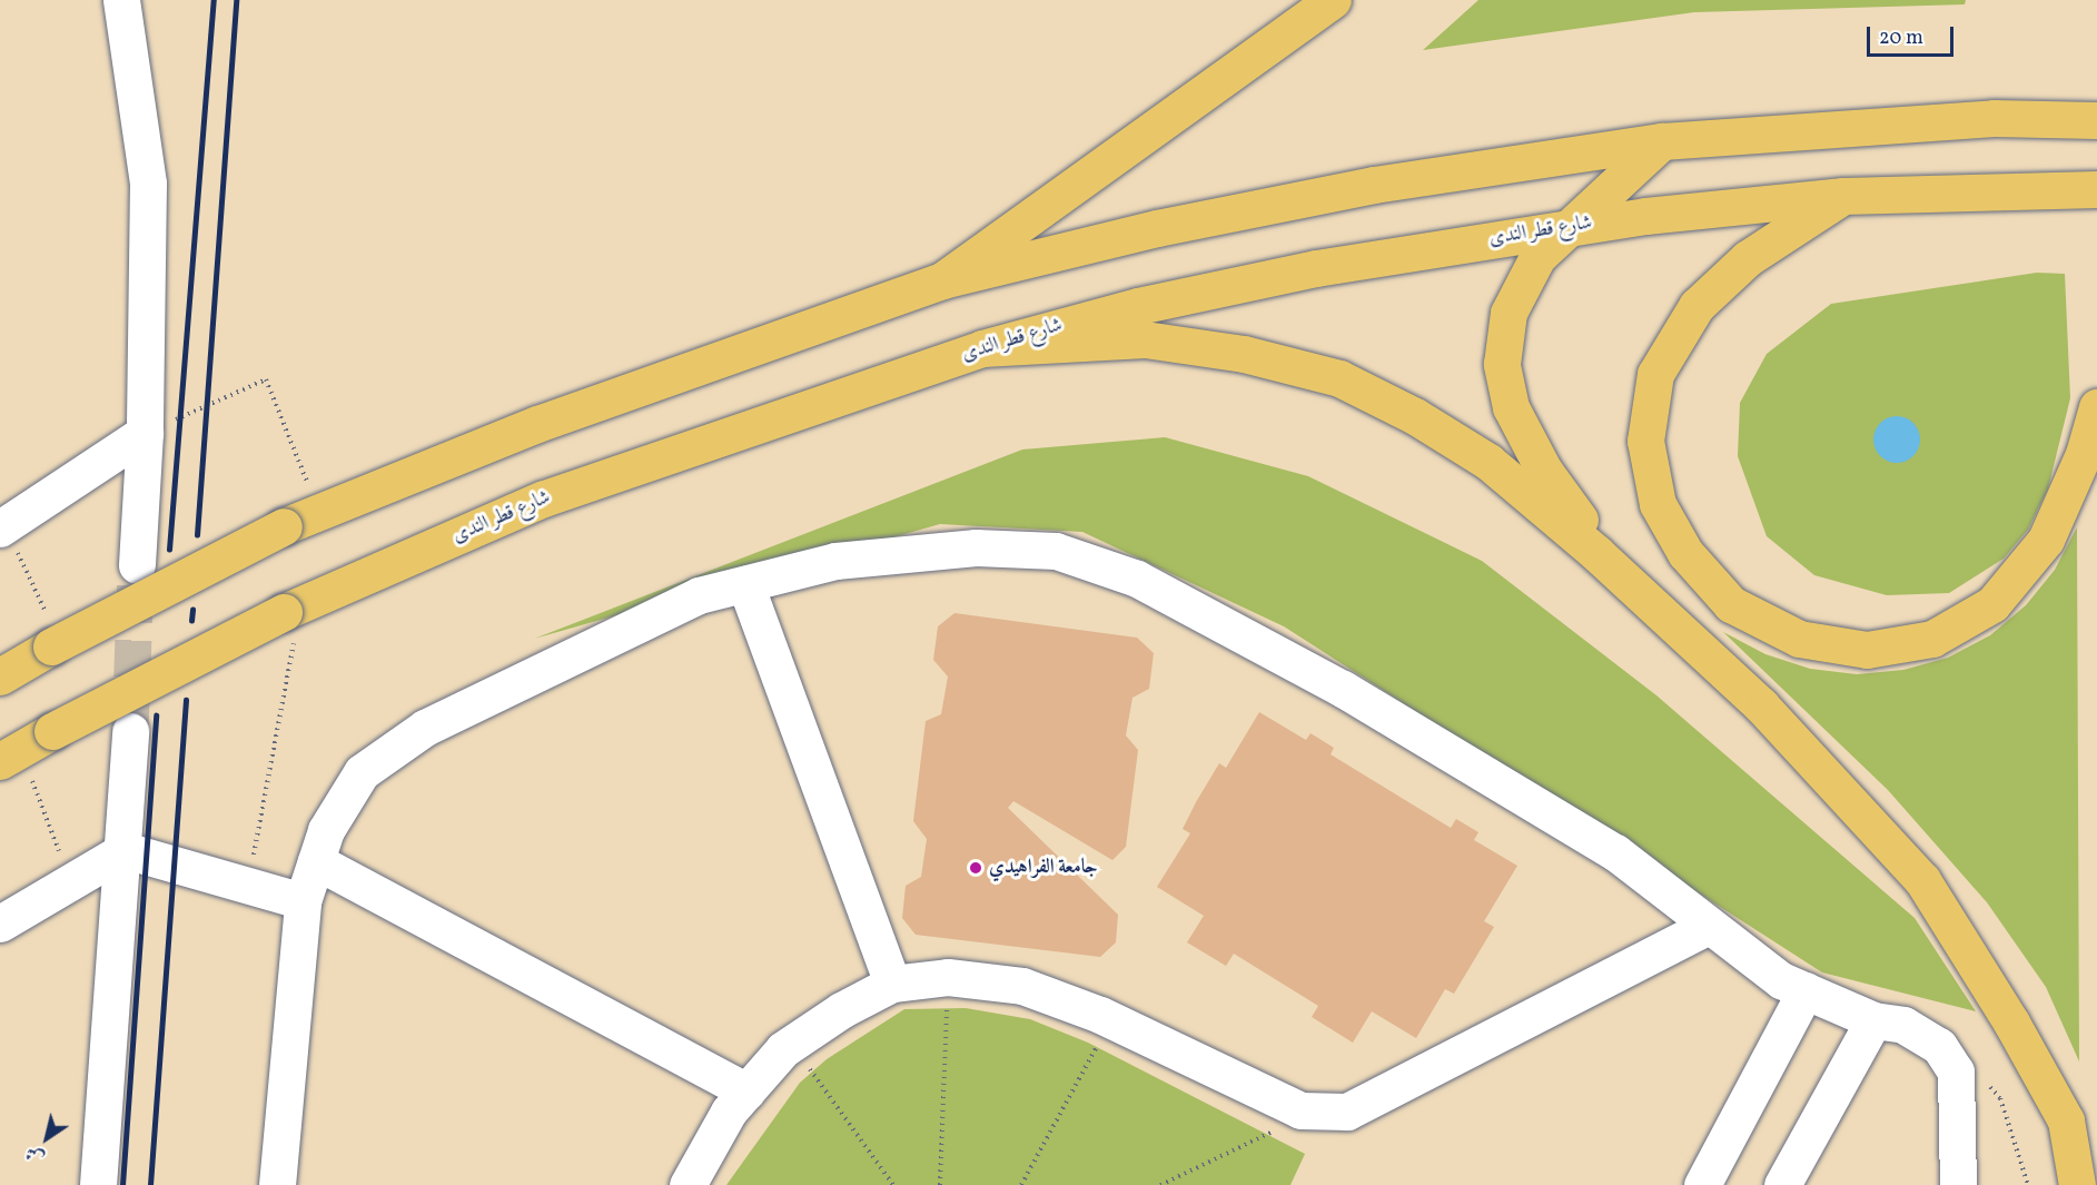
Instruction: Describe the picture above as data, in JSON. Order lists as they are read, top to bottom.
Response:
{
  "streets": {
    "main road": ["شارع قطر الندى"]
  },
  "places": ["جامعة الفراهيدي"],
  "scale_bar": "20 m",
  "north": "bottom left"
}
